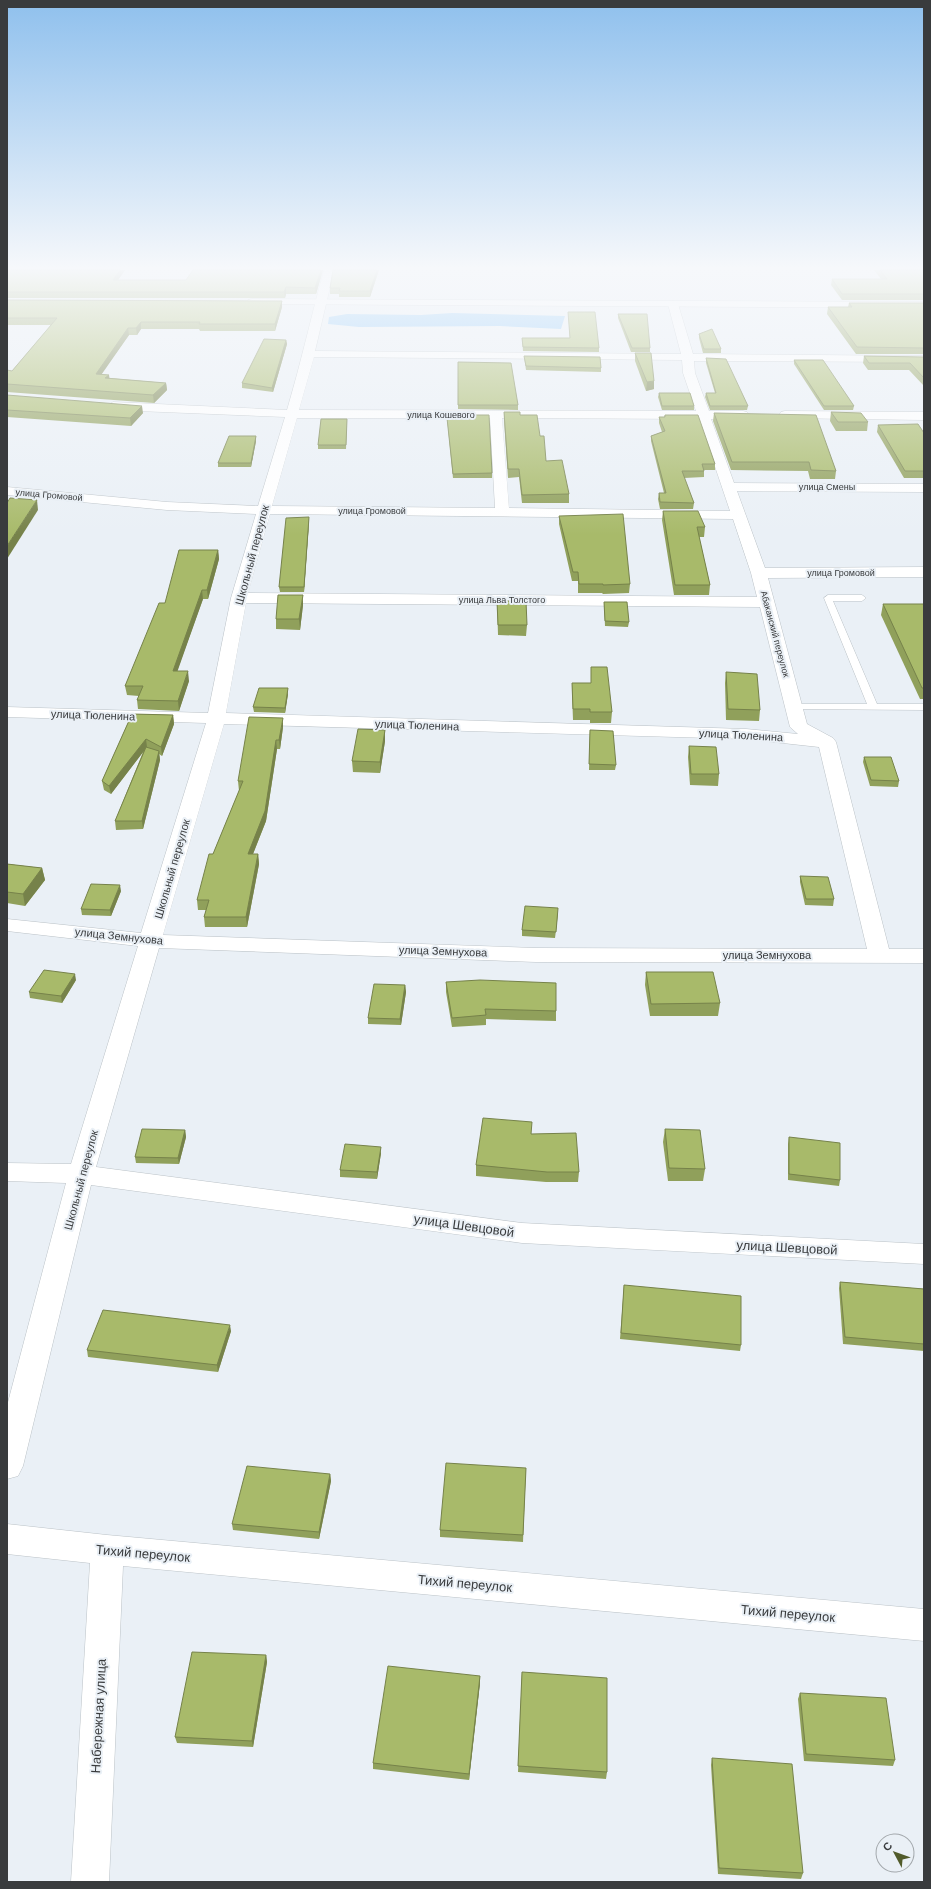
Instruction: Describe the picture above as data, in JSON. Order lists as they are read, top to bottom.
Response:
{
  "streets": {
    "street": [
      "улица Кошевого",
      "улица Смены",
      "улица Громовой",
      "Школьный переулок",
      "улица Льва Толстого",
      "Абаканский переулок",
      "улица Тюленина",
      "улица Земнухова",
      "улица Шевцовой",
      "Тихий переулок",
      "Набережная улица"
    ]
  },
  "crossings": [
    ["улица Кошевого", "Школьный переулок"],
    ["улица Кошевого", "Абаканский переулок"],
    ["улица Смены", "Абаканский переулок"],
    ["улица Громовой", "Школьный переулок"],
    ["улица Громовой", "Абаканский переулок"],
    ["Школьный переулок", "улица Льва Толстого"],
    ["Школьный переулок", "улица Тюленина"],
    ["Школьный переулок", "улица Земнухова"],
    ["Школьный переулок", "улица Шевцовой"],
    ["улица Льва Толстого", "Абаканский переулок"],
    ["Абаканский переулок", "улица Тюленина"],
    ["Тихий переулок", "Набережная улица"]
  ],
  "north": "top left"
}
